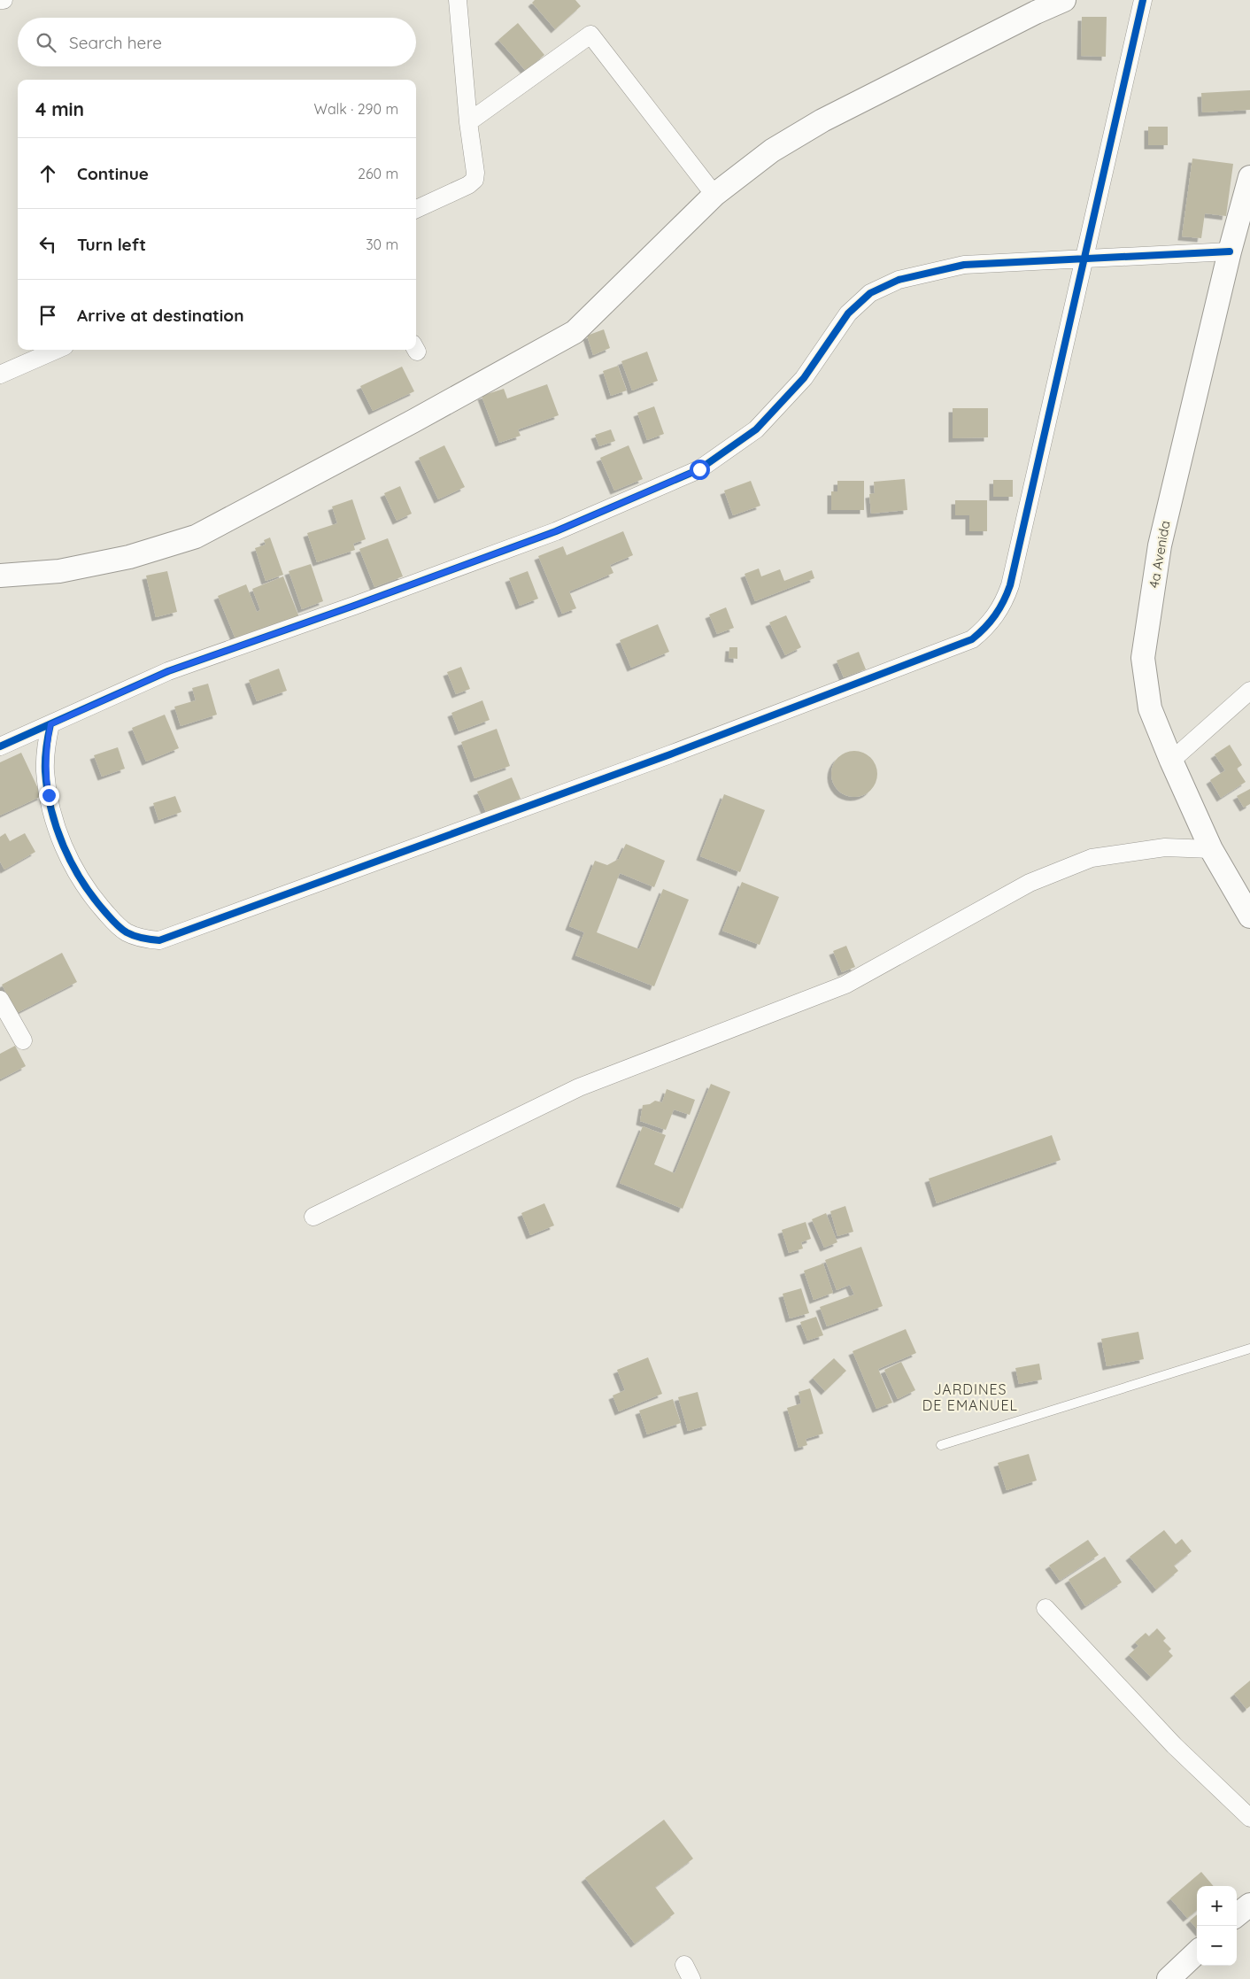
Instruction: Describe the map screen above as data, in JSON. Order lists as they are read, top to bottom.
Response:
{
  "streets": {
    "street": ["4a Avenida"]
  },
  "districts": ["JARDINES DE EMANUEL"],
  "page": {
    "search": "Search here",
    "heading": ["4 min", "Walk · 290 m"],
    "list": [
      ["Continue", "260 m"],
      ["Turn left", "30 m"],
      "Arrive at destination"
    ],
    "map_buttons": ["+", "−"]
  }
}
